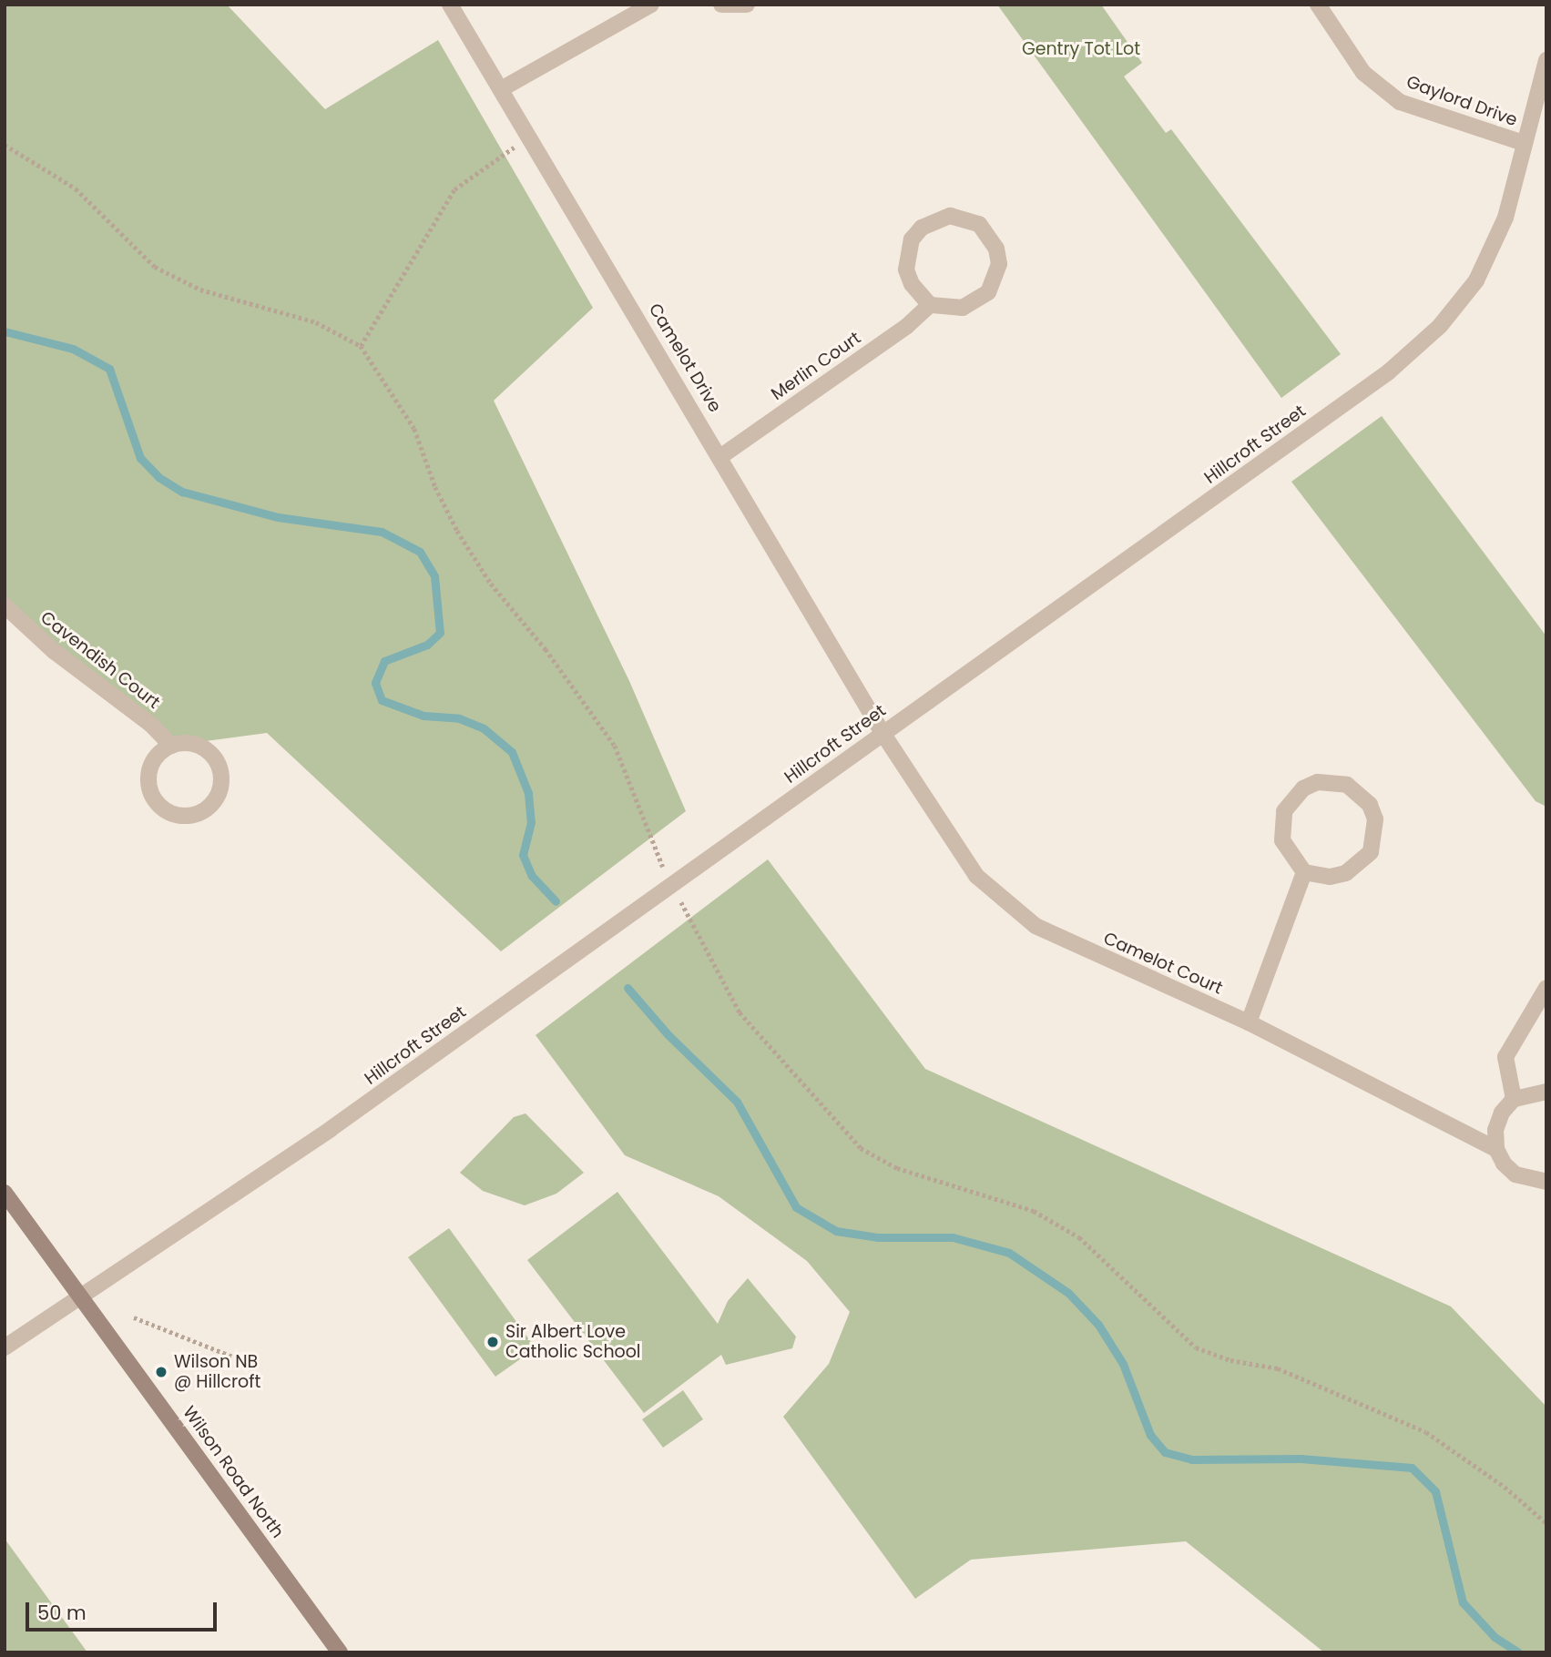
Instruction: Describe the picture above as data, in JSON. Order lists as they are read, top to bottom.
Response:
{
  "streets": {
    "main road": ["Wilson Road North"],
    "street": [
      "Gaylord Drive",
      "Camelot Drive",
      "Merlin Court",
      "Hillcroft Street",
      "Cavendish Court",
      "Camelot Court"
    ]
  },
  "crossings": [
    ["Gaylord Drive", "Hillcroft Street"],
    ["Camelot Drive", "Merlin Court"],
    ["Camelot Drive", "Hillcroft Street"],
    ["Camelot Drive", "Camelot Court"],
    ["Hillcroft Street", "Camelot Court"],
    ["Hillcroft Street", "Wilson Road North"]
  ],
  "parks": ["Gentry Tot Lot"],
  "places": ["Sir Albert Love Catholic School", "Wilson NB @ Hillcroft"],
  "scale_bar": "50 m"
}
